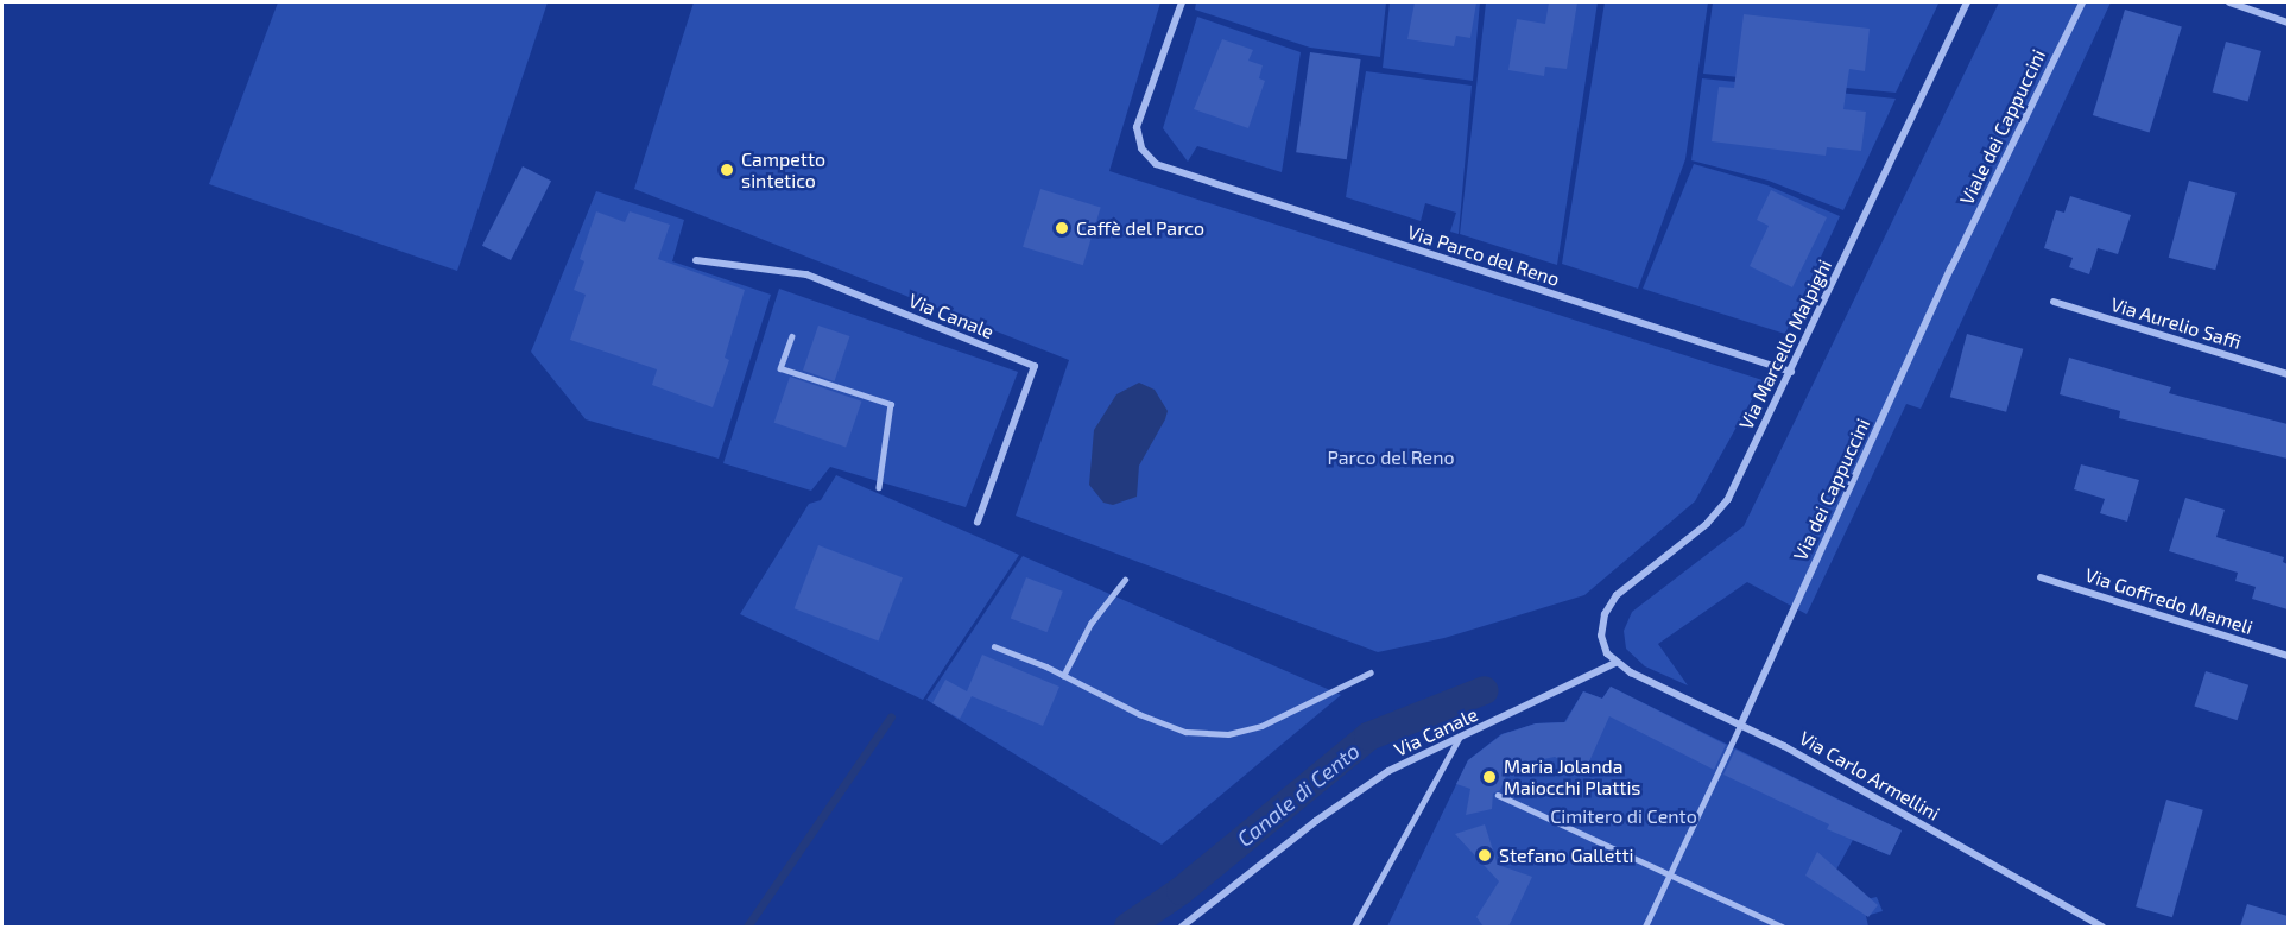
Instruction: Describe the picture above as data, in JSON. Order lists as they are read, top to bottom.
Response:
{
  "streets": {
    "street": [
      "Viale dei Cappuccini",
      "Via Parco del Reno",
      "Via Canale",
      "Via Aurelio Saffi",
      "Via Marcello Malpighi",
      "Via dei Cappuccini",
      "Via Goffredo Mameli",
      "Via Carlo Armellini"
    ]
  },
  "crossings": [
    ["Viale dei Cappuccini", "Via dei Cappuccini"],
    ["Via Parco del Reno", "Via Marcello Malpighi"],
    ["Via Canale", "Via Marcello Malpighi"],
    ["Via Canale", "Via Carlo Armellini"],
    ["Via Marcello Malpighi", "Via Carlo Armellini"],
    ["Via dei Cappuccini", "Via Carlo Armellini"]
  ],
  "water": ["Canale di Cento"],
  "parks": ["Parco del Reno", "Cimitero di Cento"],
  "places": [
    "Campetto sintetico",
    "Caffè del Parco",
    "Maria Jolanda Maiocchi Plattis",
    "Stefano Galletti"
  ]
}
